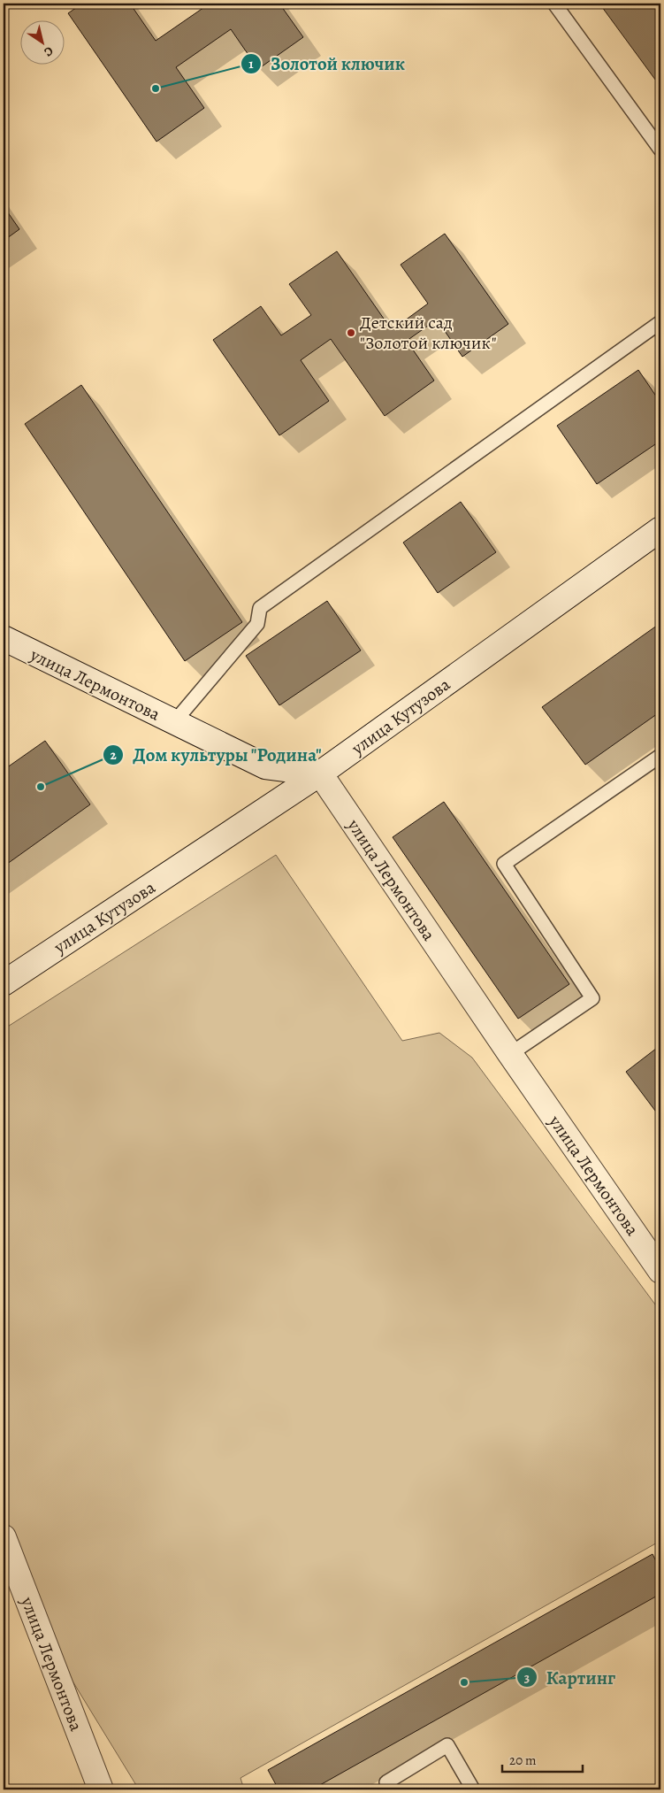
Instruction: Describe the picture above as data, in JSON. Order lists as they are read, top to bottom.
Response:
{
  "streets": {
    "street": ["улица Лермонтова", "улица Кутузова"]
  },
  "crossings": [
    ["улица Лермонтова", "улица Кутузова"]
  ],
  "places": [
    "Золотой ключик",
    "Детский сад \"Золотой ключик\"",
    "Дом культуры \"Родина\"",
    "Картинг"
  ],
  "scale_bar": "20 m",
  "north": "bottom right"
}
